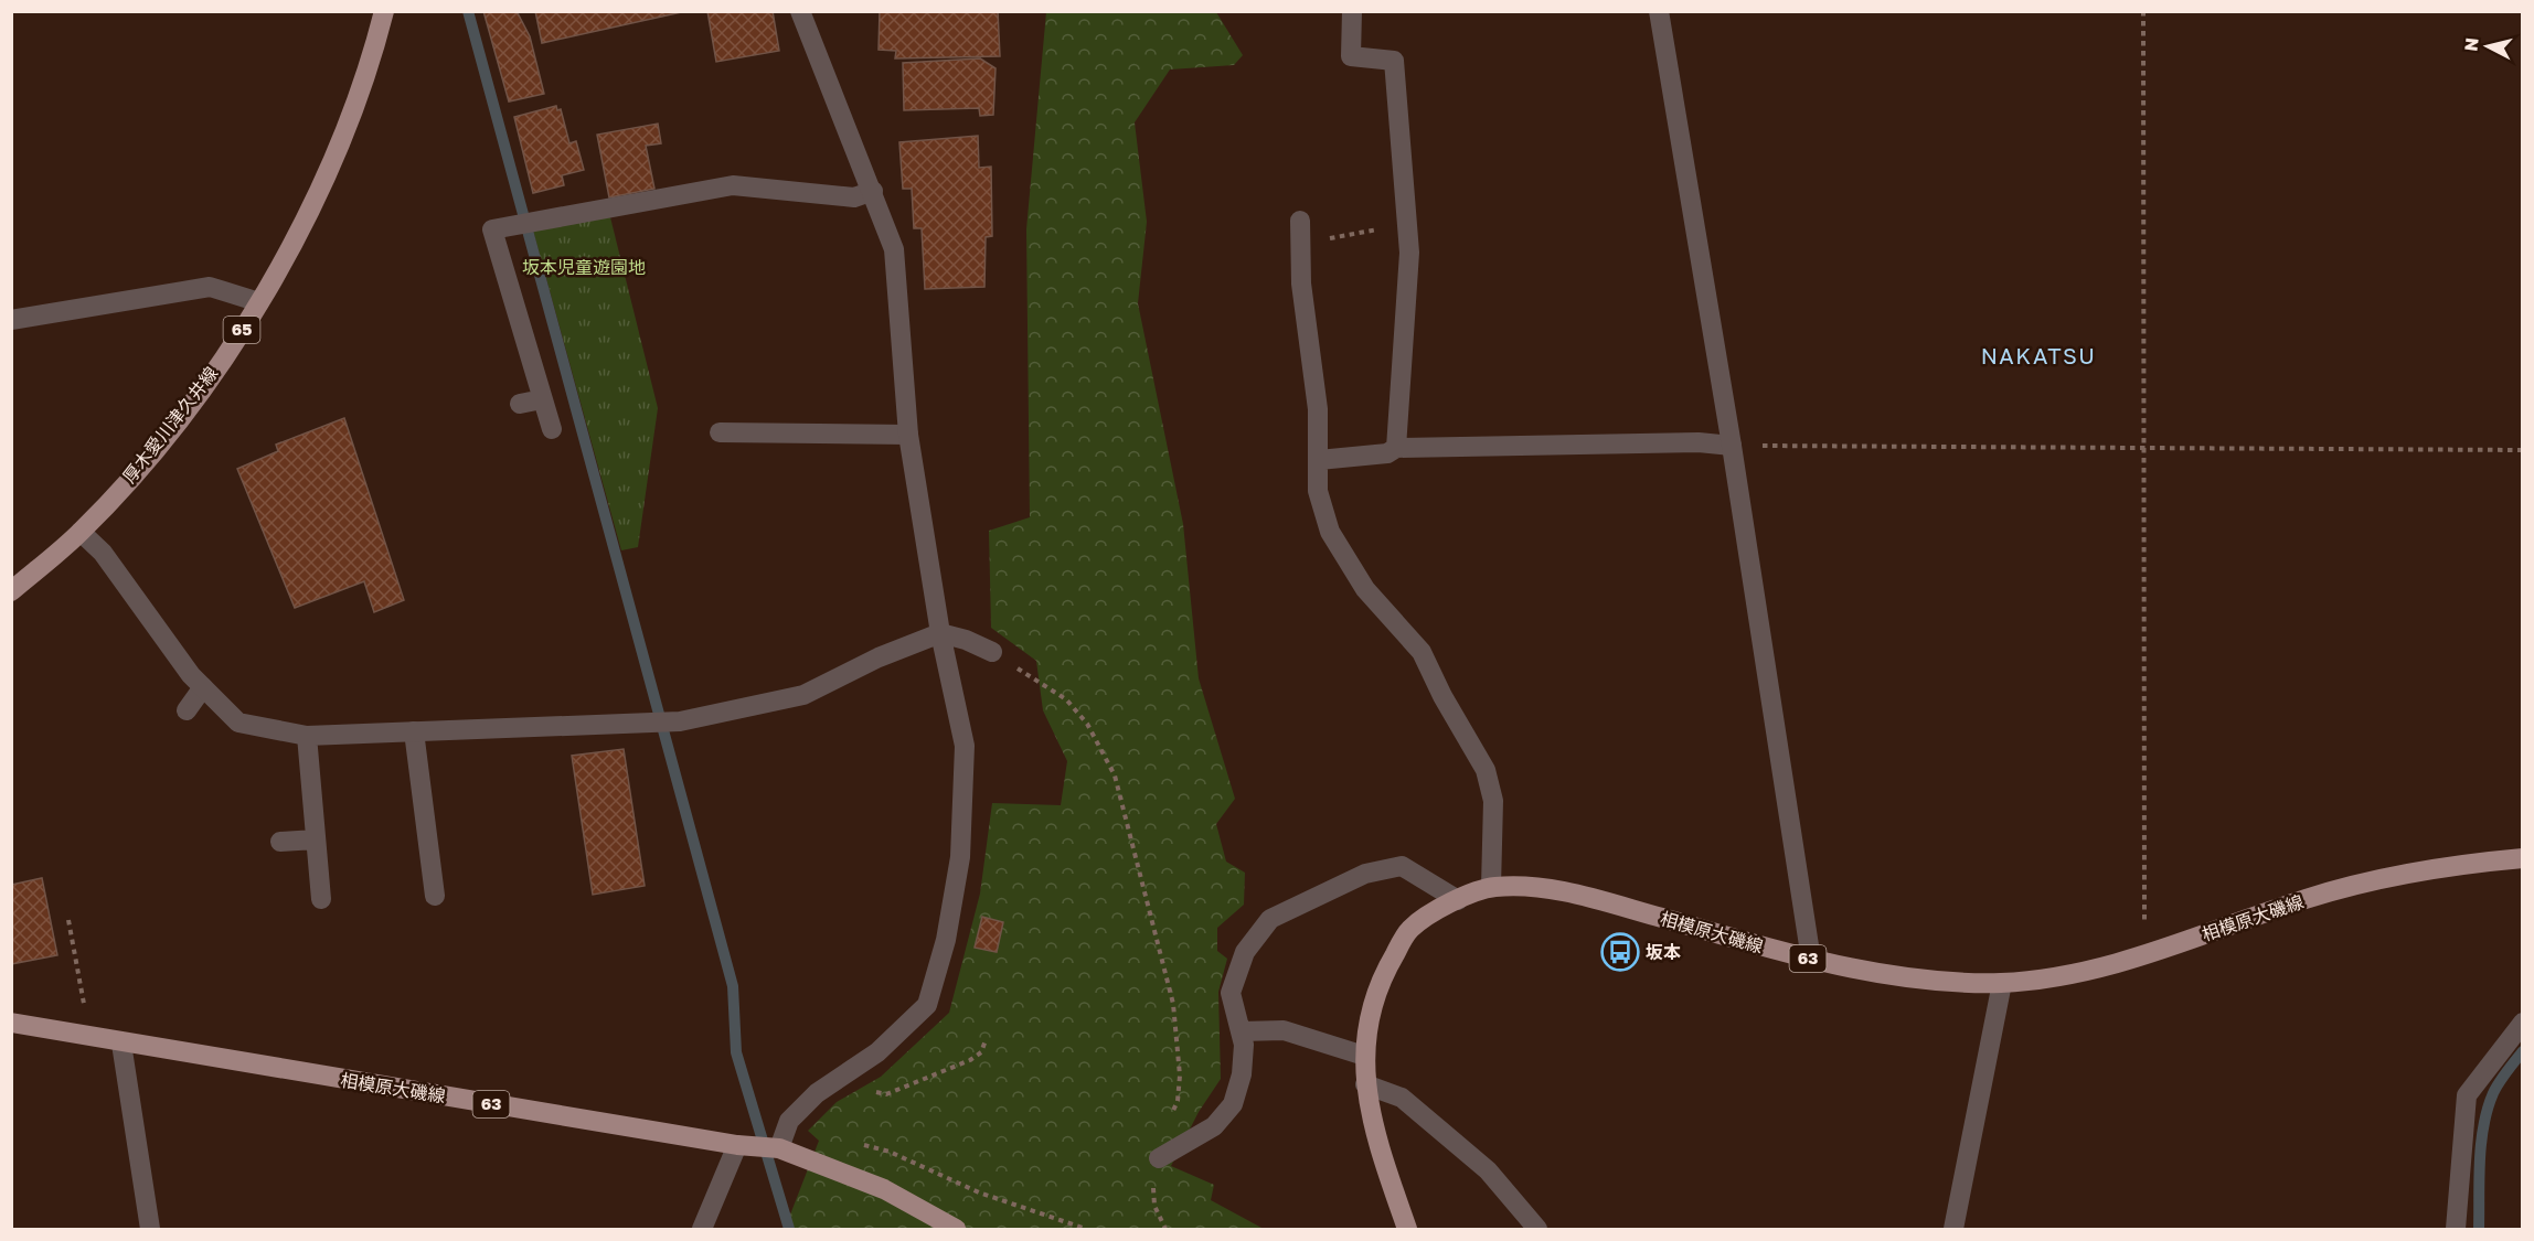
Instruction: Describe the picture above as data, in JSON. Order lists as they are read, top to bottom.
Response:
{
  "streets": {
    "main road": [
      "65",
      "厚木愛川津久井線",
      "相模原大磯線",
      "63"
    ]
  },
  "districts": ["NAKATSU"],
  "parks": ["坂本児童遊園地"],
  "places": {
    "bus stop": ["坂本"]
  },
  "north": "left"
}
